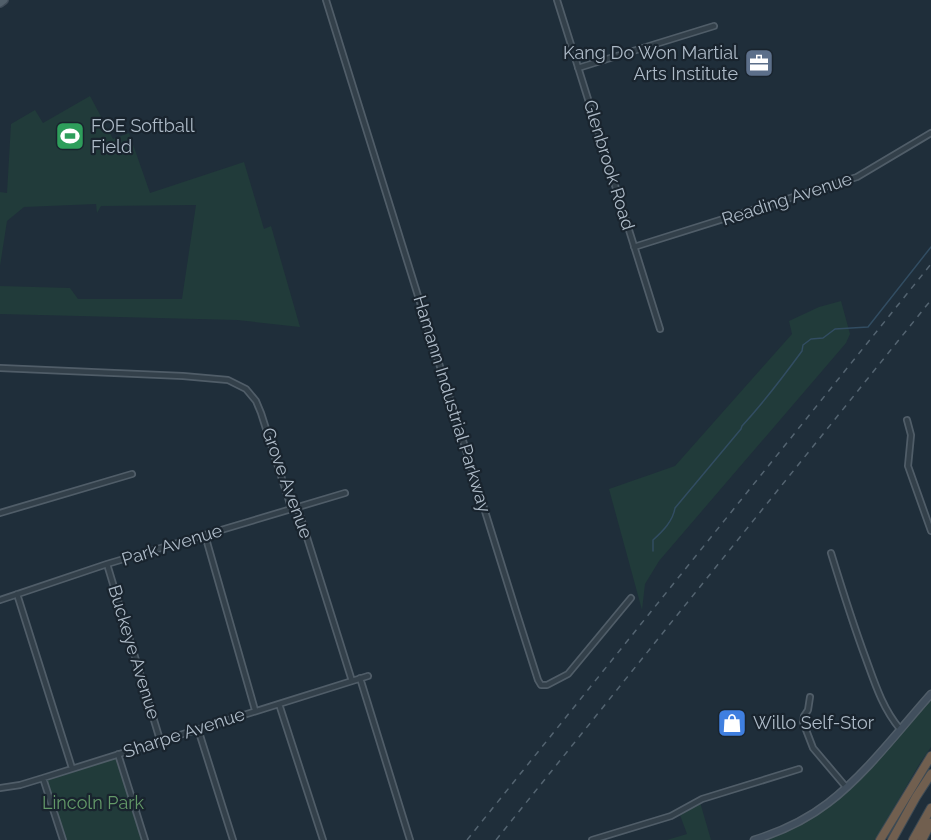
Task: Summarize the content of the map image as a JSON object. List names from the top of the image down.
{
  "streets": {
    "street": [
      "Glenbrook Road",
      "Reading Avenue",
      "Hamann Industrial Parkway",
      "Grove Avenue",
      "Park Avenue",
      "Buckeye Avenue",
      "Sharpe Avenue"
    ]
  },
  "crossings": [
    ["Glenbrook Road", "Reading Avenue"],
    ["Grove Avenue", "Park Avenue"],
    ["Grove Avenue", "Sharpe Avenue"],
    ["Park Avenue", "Buckeye Avenue"],
    ["Buckeye Avenue", "Sharpe Avenue"]
  ],
  "parks": ["Lincoln Park"],
  "places": {
    "office": ["Kang Do Won Martial Arts Institute"],
    "sports": ["FOE Softball Field"],
    "shop": ["Willo Self-Stor"]
  }
}
